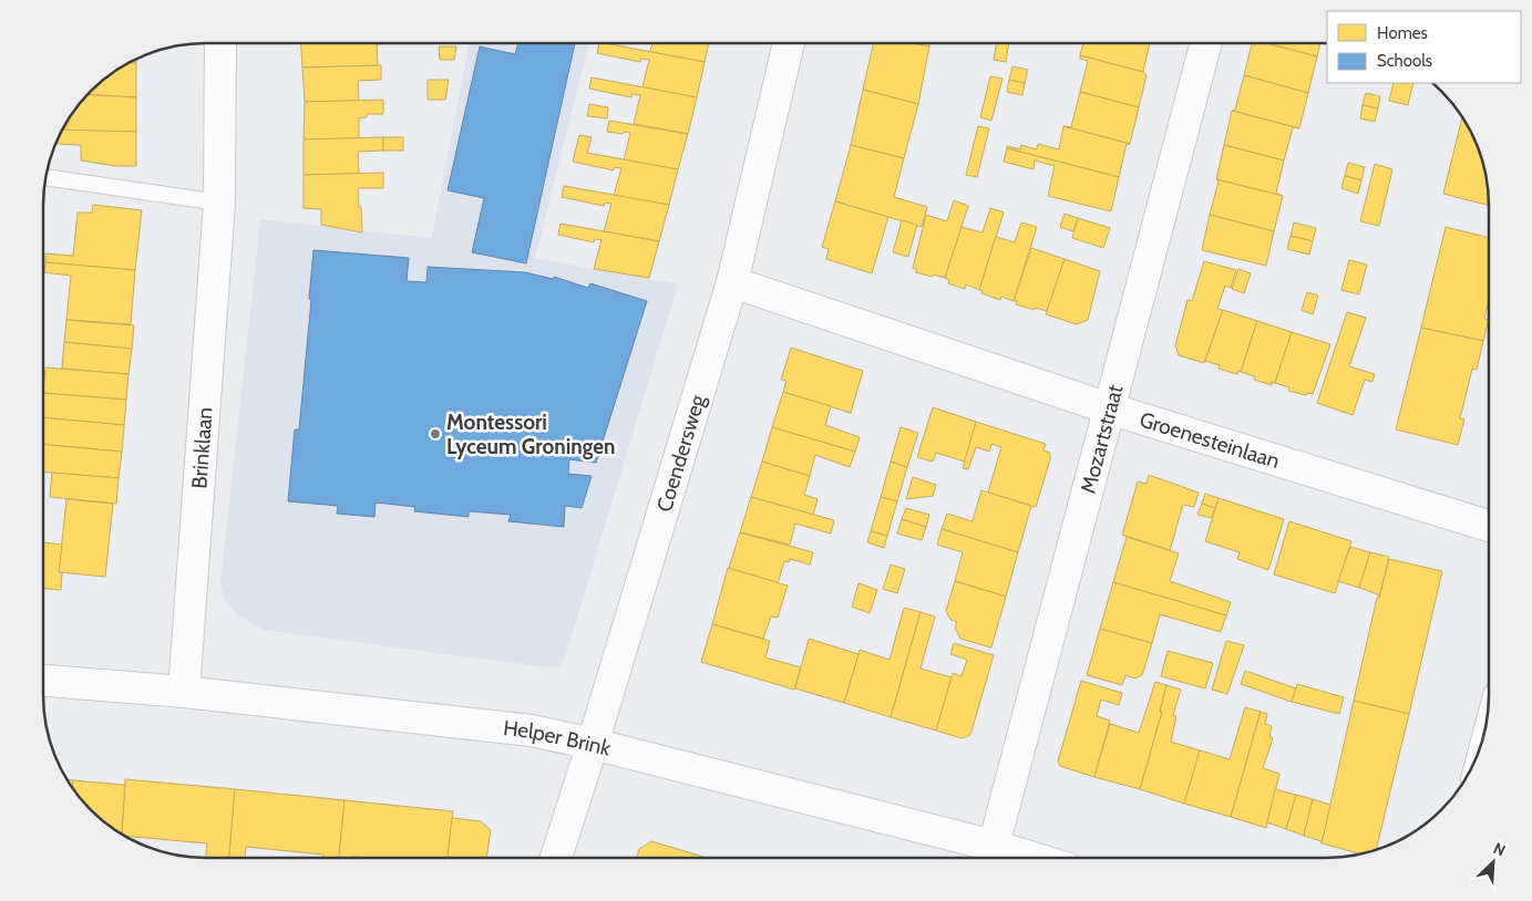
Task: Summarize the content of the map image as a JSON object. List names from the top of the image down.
{
  "streets": {
    "street": [
      "Mozartstraat",
      "Groenesteinlaan",
      "Brinklaan",
      "Coendersweg",
      "Helper Brink"
    ]
  },
  "crossings": [
    ["Mozartstraat", "Groenesteinlaan"],
    ["Mozartstraat", "Helper Brink"],
    ["Groenesteinlaan", "Coendersweg"],
    ["Brinklaan", "Helper Brink"],
    ["Coendersweg", "Helper Brink"]
  ],
  "places": ["Montessori Lyceum Groningen"],
  "legend": ["Homes", "Schools"],
  "north": "top right"
}
